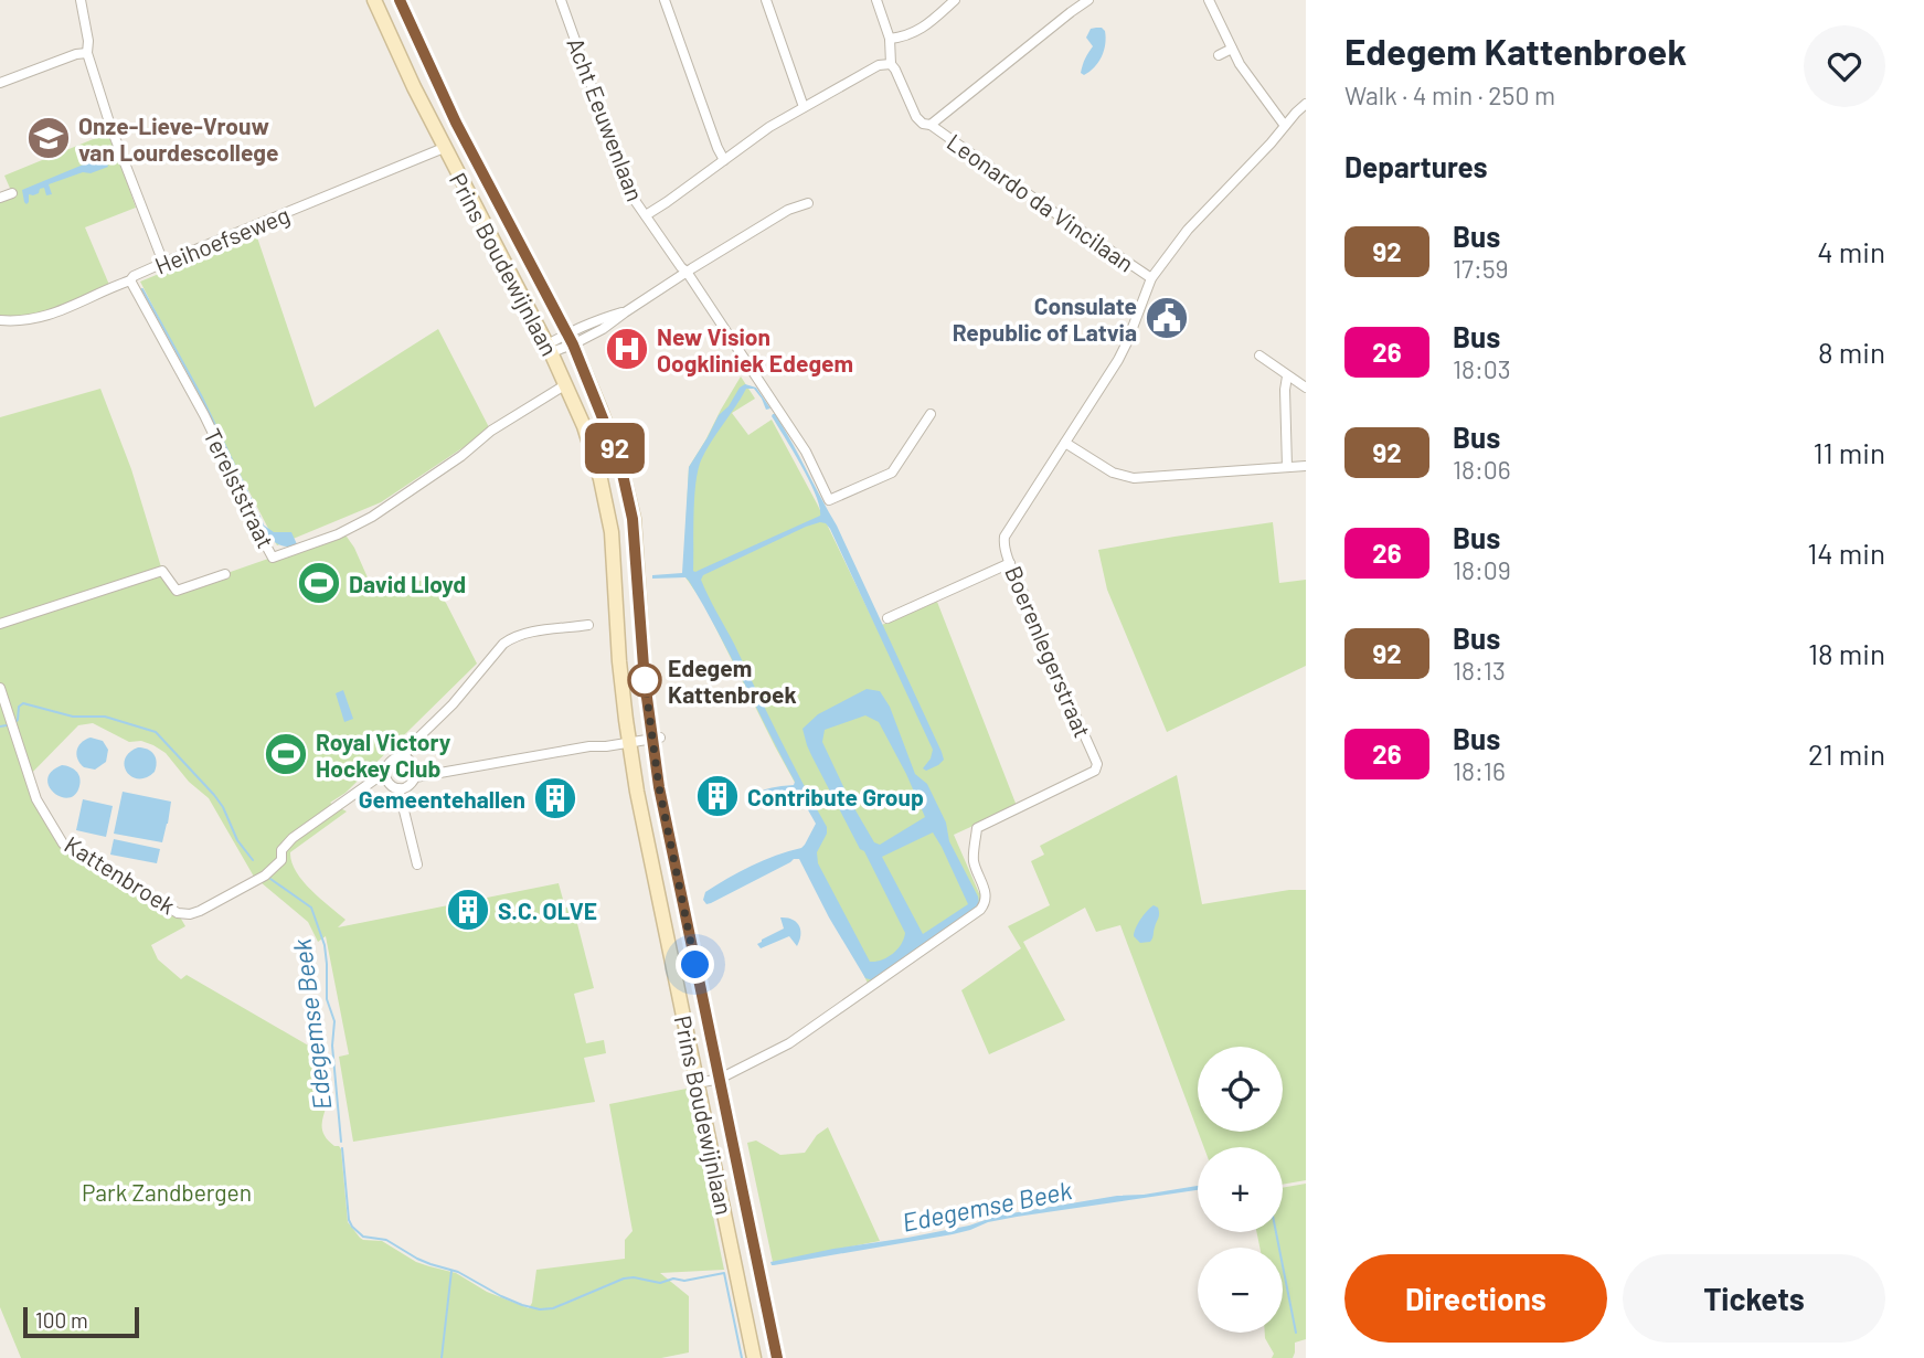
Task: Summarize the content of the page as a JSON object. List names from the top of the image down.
{
  "streets": {
    "main road": ["Prins Boudewijnlaan"],
    "street": [
      "Acht Eeuwenlaan",
      "Leonardo da Vincilaan",
      "Heihoefseweg",
      "Terelststraat",
      "Boerenlegerstraat",
      "Kattenbroek"
    ]
  },
  "crossings": [
    ["Leonardo da Vincilaan", "Boerenlegerstraat"],
    ["Heihoefseweg", "Prins Boudewijnlaan"],
    ["Heihoefseweg", "Terelststraat"],
    ["Prins Boudewijnlaan", "Terelststraat"],
    ["Prins Boudewijnlaan", "Boerenlegerstraat"]
  ],
  "water": ["Edegemse Beek"],
  "parks": ["Park Zandbergen"],
  "places": {
    "school or university": ["Onze-Lieve-Vrouw van Lourdescollege"],
    "public building": ["Consulate Republic of Latvia"],
    "hospital": ["New Vision Oogkliniek Edegem"],
    "sports": ["David Lloyd", "Royal Victory Hockey Club"],
    "other": ["Edegem Kattenbroek"],
    "building": ["Contribute Group", "Gemeentehallen", "S.C. OLVE"]
  },
  "lines": ["bus line 92"],
  "scale_bar": "100 m",
  "page": {
    "on_map": "92",
    "heading": [
      ["Edegem Kattenbroek", "Walk · 4 min · 250 m"],
      "Departures"
    ],
    "list": [
      {
        "mark": "92",
        "name": "Bus",
        "note": "17:59",
        "value": "4 min"
      },
      {
        "mark": "26",
        "name": "Bus",
        "note": "18:03",
        "value": "8 min"
      },
      {
        "mark": "92",
        "name": "Bus",
        "note": "18:06",
        "value": "11 min"
      },
      {
        "mark": "26",
        "name": "Bus",
        "note": "18:09",
        "value": "14 min"
      },
      {
        "mark": "92",
        "name": "Bus",
        "note": "18:13",
        "value": "18 min"
      },
      {
        "mark": "26",
        "name": "Bus",
        "note": "18:16",
        "value": "21 min"
      }
    ],
    "map_buttons": ["+", "−"],
    "buttons": ["Directions", "Tickets"],
    "scale": "100 m"
  }
}
